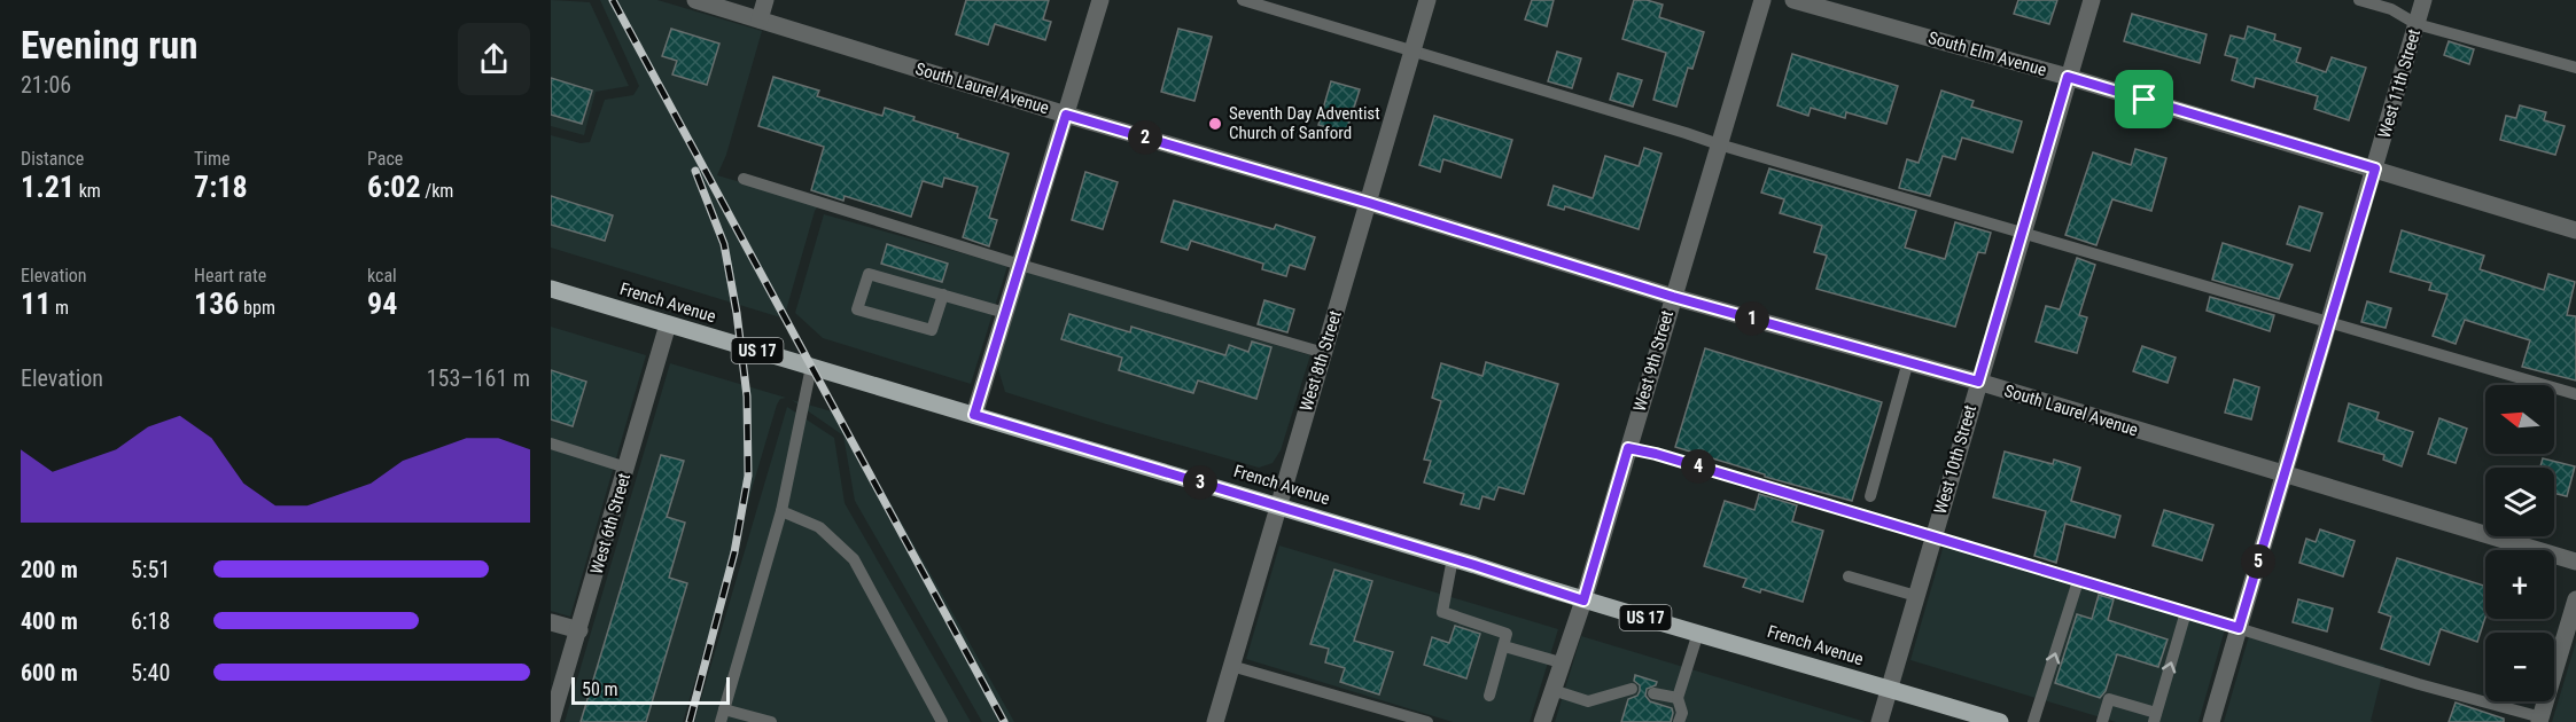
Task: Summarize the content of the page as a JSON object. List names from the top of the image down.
{
  "streets": {
    "main road": ["French Avenue", "US 17"],
    "street": [
      "South Elm Avenue",
      "West 11th Street",
      "South Laurel Avenue",
      "West 8th Street",
      "West 9th Street",
      "West 10th Street",
      "West 6th Street"
    ]
  },
  "crossings": [
    ["South Elm Avenue", "West 11th Street"],
    ["South Elm Avenue", "West 10th Street"],
    ["West 11th Street", "South Laurel Avenue"],
    ["South Laurel Avenue", "West 8th Street"],
    ["South Laurel Avenue", "West 9th Street"],
    ["South Laurel Avenue", "West 10th Street"],
    ["French Avenue", "West 8th Street"],
    ["French Avenue", "West 9th Street"],
    ["French Avenue", "West 10th Street"],
    ["French Avenue", "West 6th Street"]
  ],
  "places": ["Seventh Day Adventist Church of Sanford"],
  "scale_bar": "50 m",
  "north": "left",
  "page": {
    "heading": ["Evening run", "21:06"],
    "stats": [
      ["Distance", "1.21 km"],
      ["Time", "7:18"],
      ["Pace", "6:02 /km"],
      ["Elevation", "11 m"],
      ["Heart rate", "136 bpm"],
      ["kcal", "94"]
    ],
    "pins": [
      "2",
      "1",
      "4",
      "3",
      "5"
    ],
    "chart": ["Elevation", "153–161 m"],
    "map_buttons": ["+", "−"],
    "list": [
      {
        "name": "200 m",
        "note": "5:51"
      },
      {
        "name": "400 m",
        "note": "6:18"
      },
      {
        "name": "600 m",
        "note": "5:40"
      }
    ],
    "scale": "50 m"
  }
}
